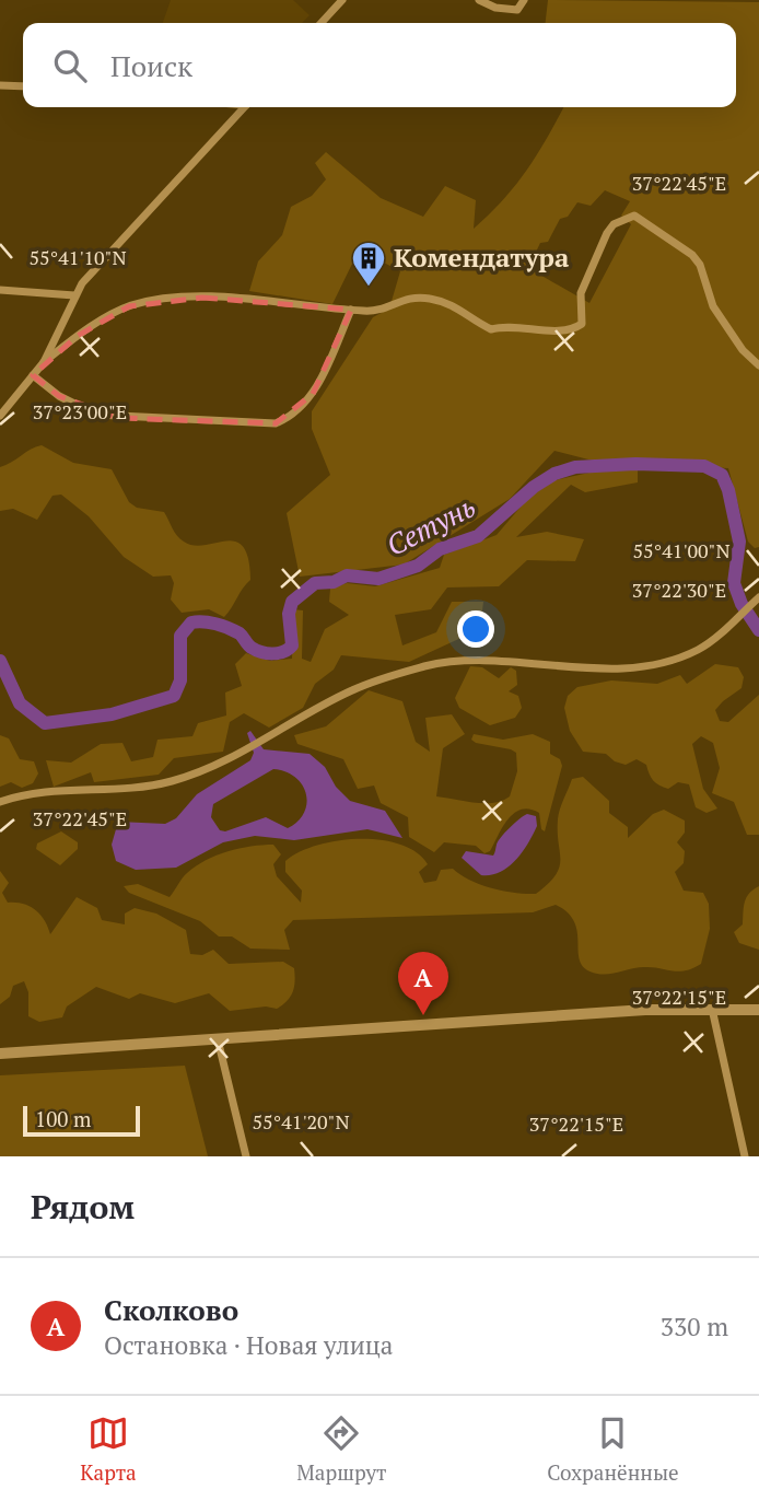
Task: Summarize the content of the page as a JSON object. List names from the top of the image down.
{
  "water": ["Сетунь"],
  "places": {
    "building": ["Комендатура"]
  },
  "scale_bar": "100 m",
  "page": {
    "search": "Поиск",
    "pins": "A",
    "scale": "100 m",
    "heading": "Рядом",
    "list": [
      {
        "mark": "A",
        "name": "Сколково",
        "note": "Остановка · Новая улица",
        "value": "330 m"
      }
    ],
    "nav": ["Карта", "Маршрут", "Сохранённые"]
  },
  "coordinates": [
    "37°22'45\"E",
    "55°41'10\"N",
    "37°23'00\"E",
    "55°41'00\"N",
    "37°22'30\"E",
    "37°22'15\"E",
    "55°41'20\"N"
  ]
}
